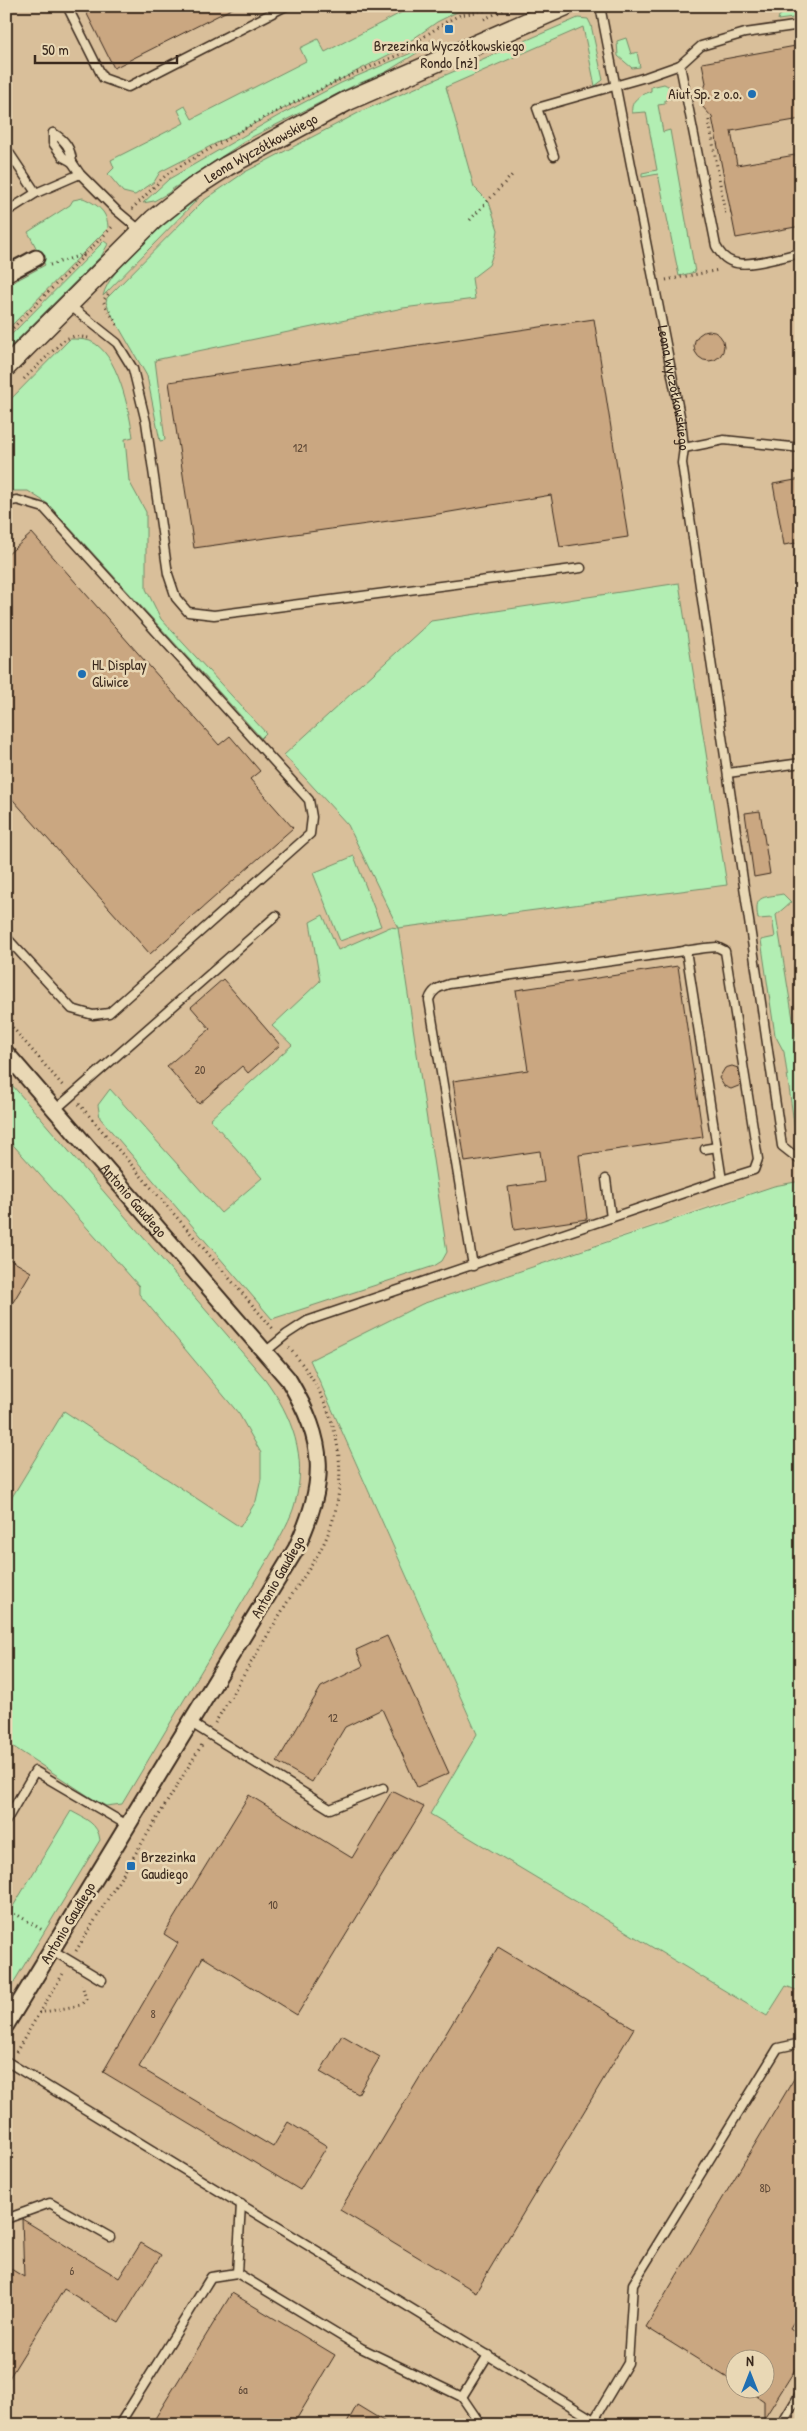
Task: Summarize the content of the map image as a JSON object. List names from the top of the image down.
{
  "streets": {
    "street": ["Leona Wyczółkowskiego", "Antonio Gaudiego"]
  },
  "places": {
    "transit": ["Brzezinka Wyczółkowskiego Rondo [nż]", "Brzezinka Gaudiego"],
    "other": ["Aiut Sp. z o.o.", "HL Display Gliwice"]
  },
  "house_numbers": [
    "121",
    "20",
    "12",
    "10",
    "8",
    "8D",
    "6",
    "6a"
  ],
  "scale_bar": "50 m",
  "north": "top"
}
